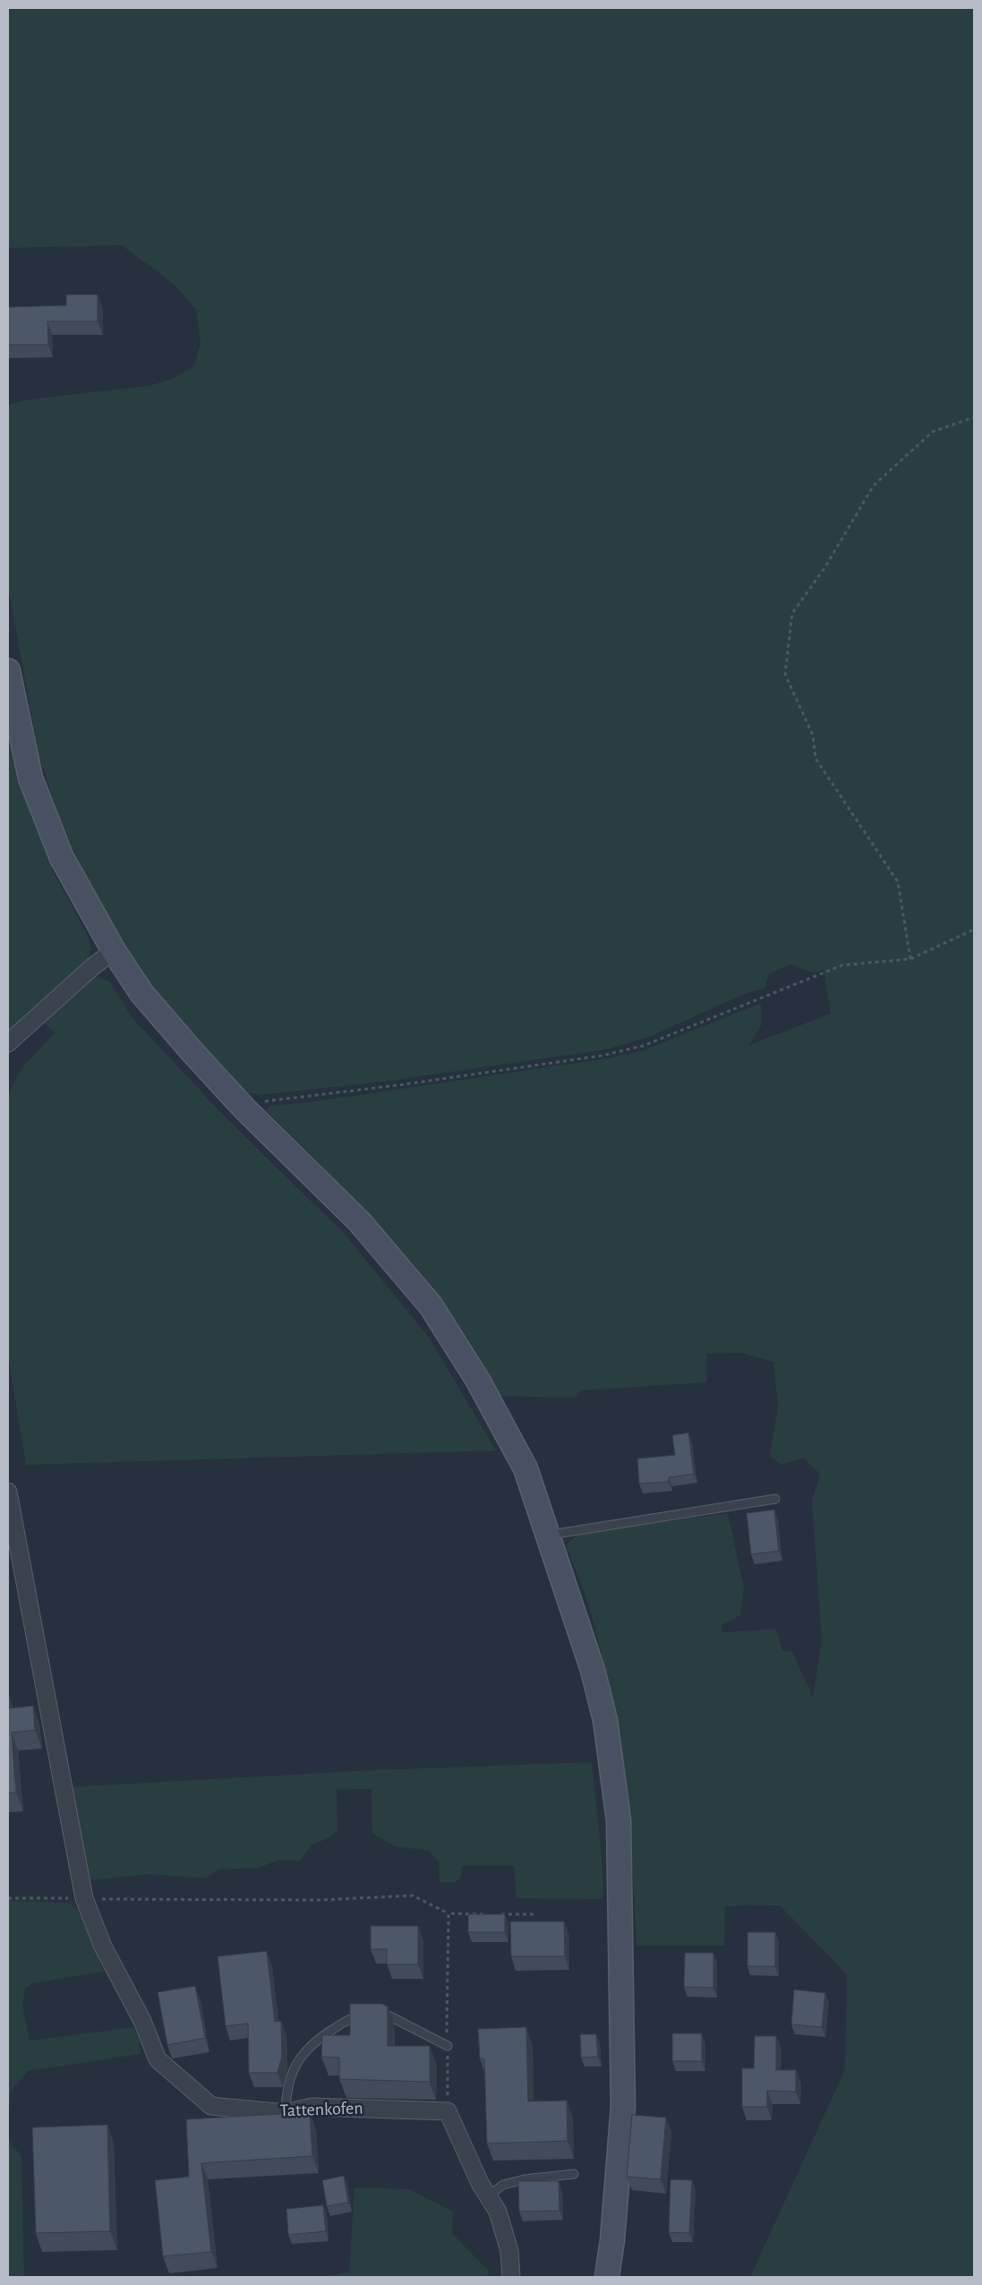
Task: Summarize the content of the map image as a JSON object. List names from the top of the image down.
{
  "streets": {
    "street": ["Tattenkofen"]
  }
}
